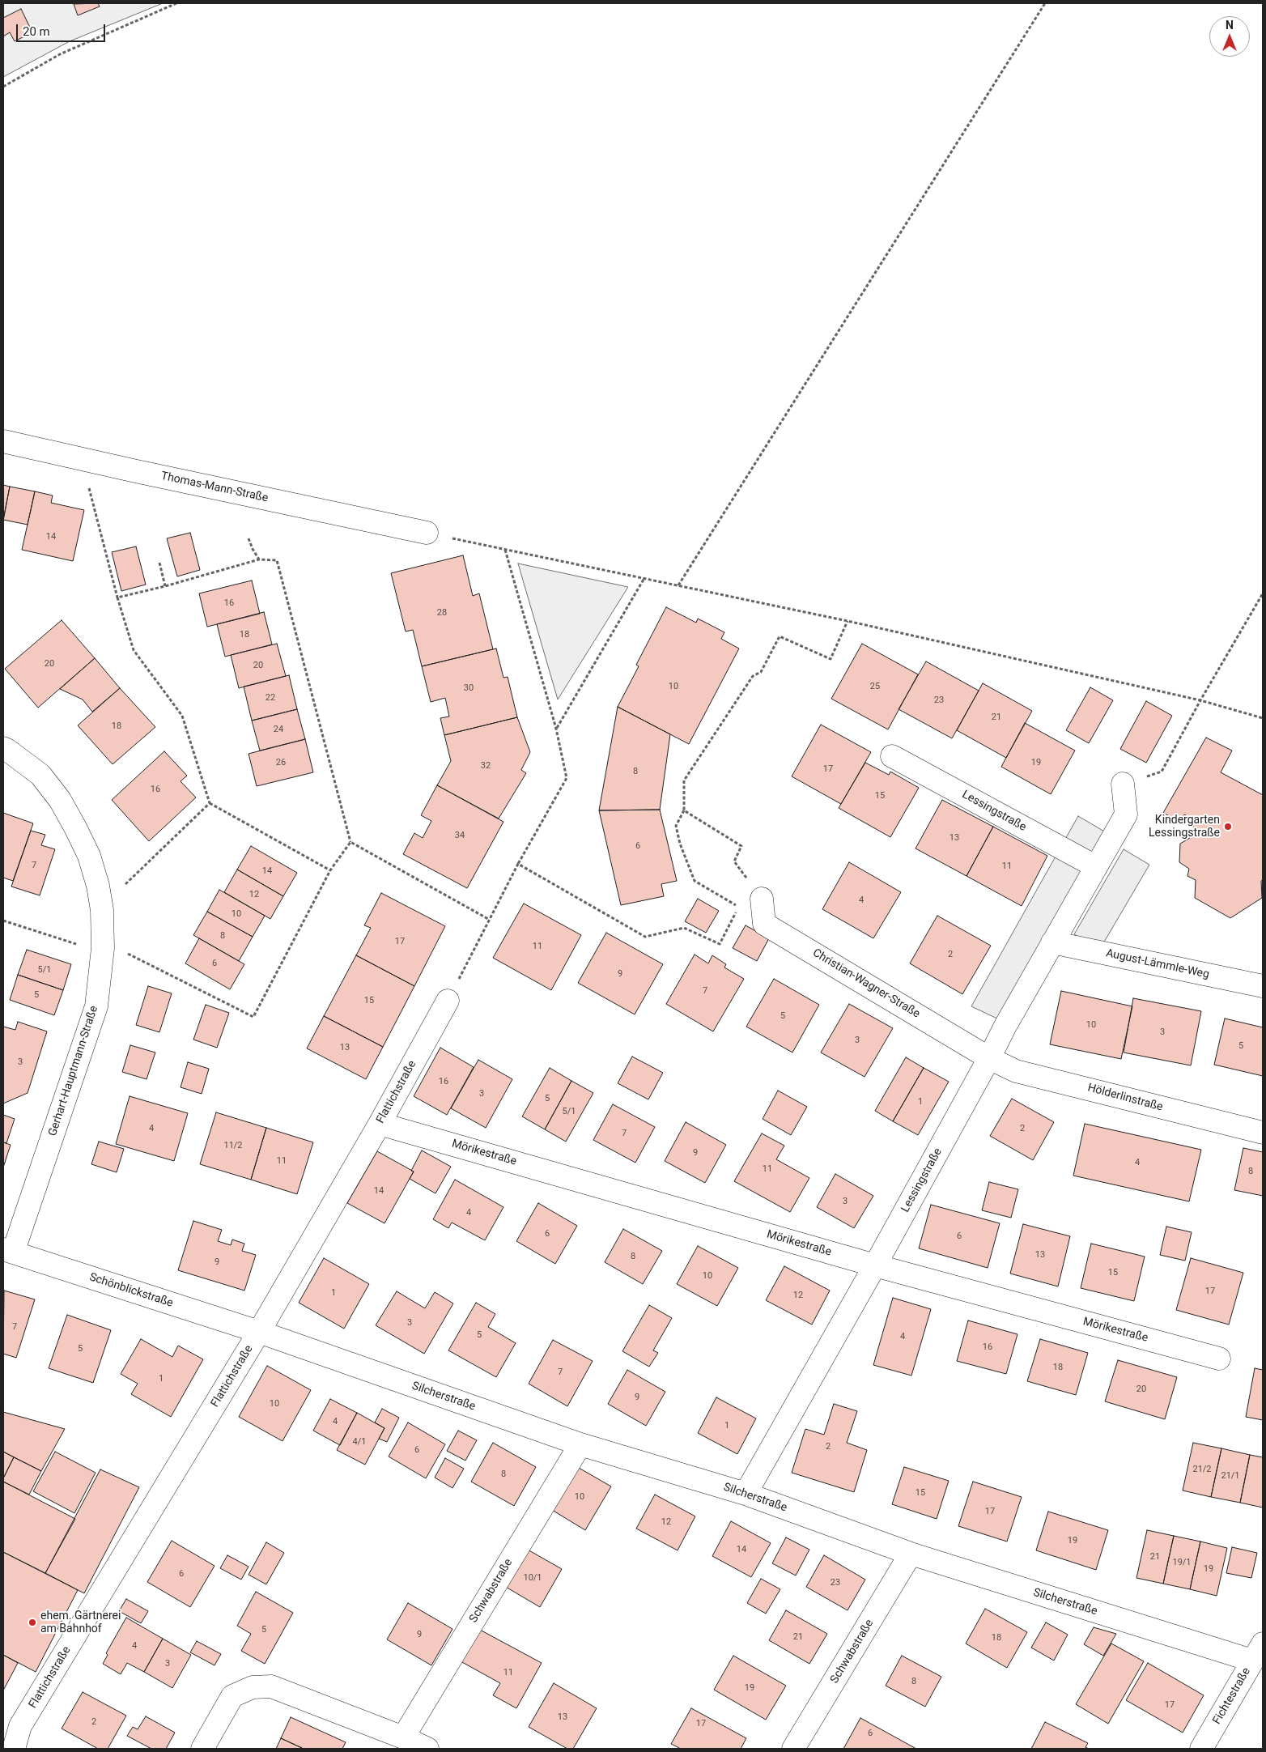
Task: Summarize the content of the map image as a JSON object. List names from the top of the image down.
{
  "streets": {
    "street": [
      "Thomas-Mann-Straße",
      "Lessingstraße",
      "August-Lämmle-Weg",
      "Christian-Wagner-Straße",
      "Gerhart-Hauptmann-Straße",
      "Flattichstraße",
      "Hölderlinstraße",
      "Mörikestraße",
      "Schönblickstraße",
      "Silcherstraße",
      "Schwabstraße",
      "Fichtestraße"
    ]
  },
  "crossings": [
    ["Lessingstraße", "August-Lämmle-Weg"],
    ["Lessingstraße", "Christian-Wagner-Straße"],
    ["Lessingstraße", "Hölderlinstraße"],
    ["Lessingstraße", "Mörikestraße"],
    ["Lessingstraße", "Silcherstraße"],
    ["Christian-Wagner-Straße", "Hölderlinstraße"],
    ["Gerhart-Hauptmann-Straße", "Schönblickstraße"],
    ["Flattichstraße", "Mörikestraße"],
    ["Flattichstraße", "Schönblickstraße"],
    ["Flattichstraße", "Silcherstraße"],
    ["Schönblickstraße", "Silcherstraße"],
    ["Silcherstraße", "Schwabstraße"],
    ["Silcherstraße", "Fichtestraße"]
  ],
  "places": ["Kindergarten Lessingstraße", "ehem. Gärtnerei am Bahnhof"],
  "house_numbers": [
    "14",
    "16",
    "28",
    "18",
    "20",
    "20",
    "10",
    "25",
    "30",
    "22",
    "23",
    "21",
    "18",
    "24",
    "26",
    "19",
    "32",
    "17",
    "8",
    "16",
    "15",
    "34",
    "13",
    "6",
    "7",
    "11",
    "14",
    "12",
    "4",
    "10",
    "8",
    "17",
    "11",
    "2",
    "6",
    "5/1",
    "9",
    "7",
    "5",
    "15",
    "5",
    "10",
    "3",
    "3",
    "5",
    "13",
    "3",
    "16",
    "3",
    "5",
    "1",
    "5/1",
    "4",
    "2",
    "7",
    "11/2",
    "9",
    "11",
    "4",
    "11",
    "8",
    "14",
    "3",
    "4",
    "6",
    "6",
    "13",
    "8",
    "9",
    "15",
    "10",
    "17",
    "1",
    "12",
    "3",
    "7",
    "5",
    "4",
    "16",
    "5",
    "18",
    "7",
    "1",
    "20",
    "9",
    "10",
    "4",
    "1",
    "4/1",
    "2",
    "6",
    "21/2",
    "8",
    "21/1",
    "15",
    "10",
    "17",
    "12",
    "19",
    "14",
    "21",
    "19/1",
    "19",
    "6",
    "10/1",
    "23",
    "5",
    "9",
    "21",
    "18",
    "4",
    "3",
    "11",
    "8",
    "19",
    "17",
    "13",
    "2",
    "17",
    "6"
  ],
  "scale_bar": "20 m",
  "north": "top"
}
